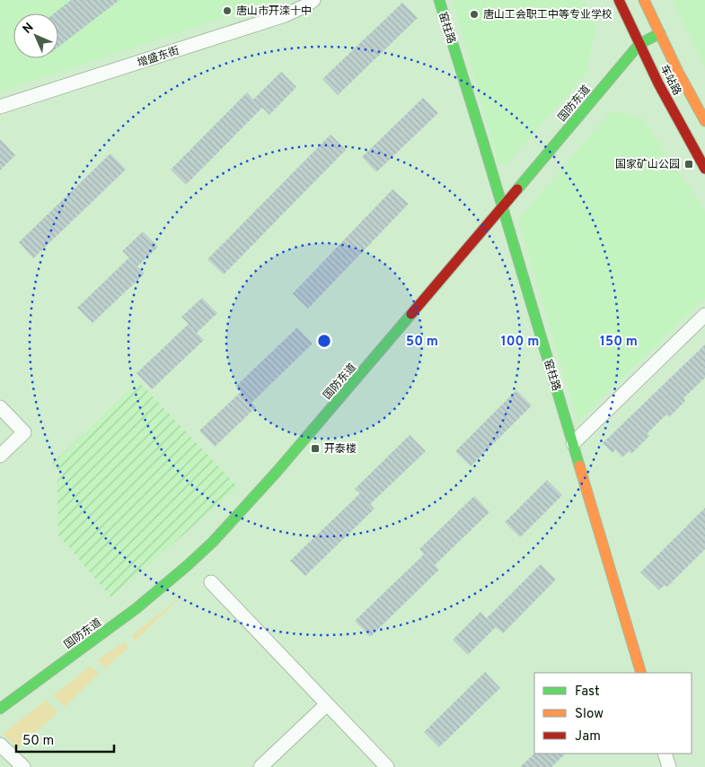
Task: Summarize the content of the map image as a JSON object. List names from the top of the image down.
{
  "streets": {
    "street": [
      "窑柱路",
      "增盛东街",
      "车站路",
      "国防东道"
    ]
  },
  "crossings": [
    ["窑柱路", "国防东道"],
    ["车站路", "国防东道"]
  ],
  "places": {
    "other": ["唐山市开滦十中", "唐山工会职工中等专业学校"],
    "transit": ["国家矿山公园", "开泰楼"]
  },
  "legend": ["Fast", "Slow", "Jam"],
  "scale_bar": "50 m",
  "north": "top left",
  "rings": ["50 m", "100 m", "150 m"]
}
